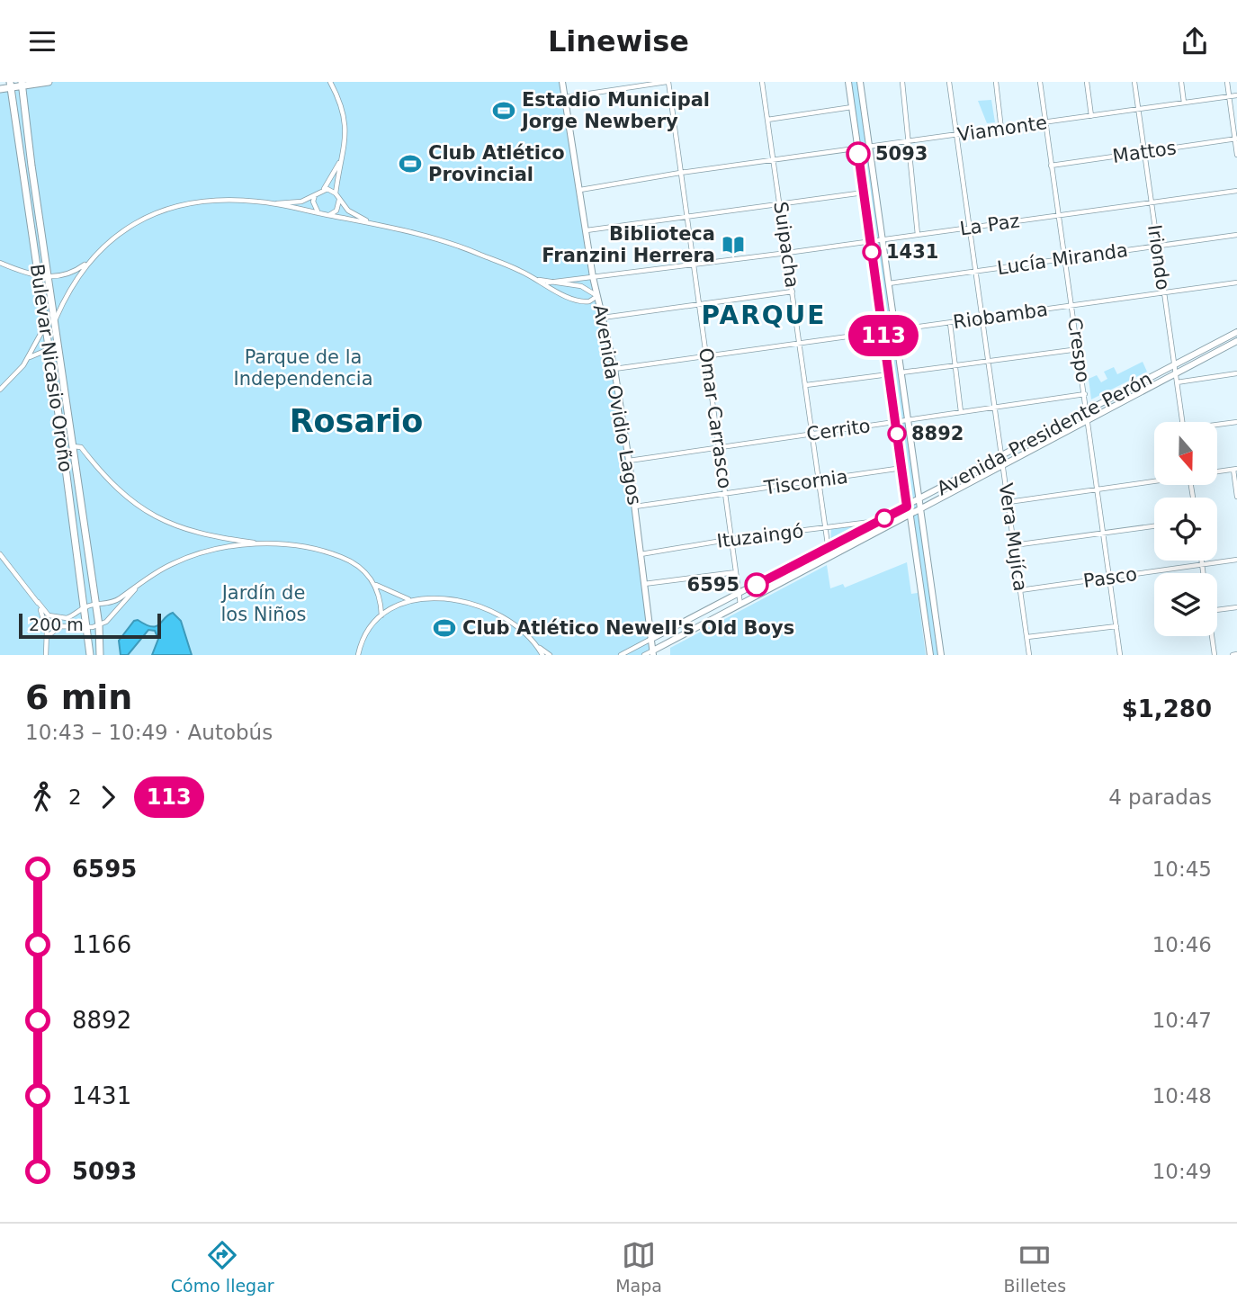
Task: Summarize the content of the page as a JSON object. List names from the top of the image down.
{
  "streets": {
    "main road": ["Bulevar Nicasio Oroño", "Avenida Ovidio Lagos", "Avenida Presidente Perón"],
    "street": [
      "Viamonte",
      "Mattos",
      "La Paz",
      "Suipacha",
      "Iriondo",
      "Lucía Miranda",
      "Riobamba",
      "Crespo",
      "Omar Carrasco",
      "Cerrito",
      "Tiscornia",
      "Ituzaingó",
      "Vera Mujíca",
      "Pasco"
    ]
  },
  "crossings": [
    ["Viamonte", "Suipacha"],
    ["Viamonte", "Iriondo"],
    ["Viamonte", "Crespo"],
    ["Viamonte", "Avenida Ovidio Lagos"],
    ["Viamonte", "Omar Carrasco"],
    ["Viamonte", "Vera Mujíca"],
    ["Mattos", "Iriondo"],
    ["Mattos", "Crespo"],
    ["La Paz", "Suipacha"],
    ["La Paz", "Iriondo"],
    ["La Paz", "Crespo"],
    ["La Paz", "Avenida Ovidio Lagos"],
    ["La Paz", "Omar Carrasco"],
    ["La Paz", "Vera Mujíca"],
    ["Suipacha", "Riobamba"],
    ["Suipacha", "Cerrito"],
    ["Suipacha", "Avenida Presidente Perón"],
    ["Suipacha", "Tiscornia"],
    ["Suipacha", "Ituzaingó"],
    ["Iriondo", "Lucía Miranda"],
    ["Iriondo", "Riobamba"],
    ["Iriondo", "Avenida Presidente Perón"],
    ["Lucía Miranda", "Crespo"],
    ["Lucía Miranda", "Vera Mujíca"],
    ["Riobamba", "Crespo"],
    ["Riobamba", "Avenida Ovidio Lagos"],
    ["Riobamba", "Omar Carrasco"],
    ["Riobamba", "Vera Mujíca"],
    ["Crespo", "Cerrito"],
    ["Crespo", "Avenida Presidente Perón"],
    ["Crespo", "Pasco"],
    ["Avenida Ovidio Lagos", "Cerrito"],
    ["Avenida Ovidio Lagos", "Avenida Presidente Perón"],
    ["Avenida Ovidio Lagos", "Tiscornia"],
    ["Avenida Ovidio Lagos", "Ituzaingó"],
    ["Omar Carrasco", "Cerrito"],
    ["Omar Carrasco", "Avenida Presidente Perón"],
    ["Omar Carrasco", "Tiscornia"],
    ["Omar Carrasco", "Ituzaingó"],
    ["Cerrito", "Vera Mujíca"],
    ["Avenida Presidente Perón", "Ituzaingó"],
    ["Avenida Presidente Perón", "Vera Mujíca"],
    ["Vera Mujíca", "Pasco"]
  ],
  "districts": ["PARQUE", "Rosario"],
  "parks": ["Parque de la Independencia", "Jardín de los Niños"],
  "places": {
    "sports": ["Estadio Municipal Jorge Newbery", "Club Atlético Provincial", "Club Atlético Newell's Old Boys"],
    "other": [
      "5093",
      "1431",
      "8892",
      "6595"
    ],
    "library": ["Biblioteca Franzini Herrera"]
  },
  "lines": ["bus line 113"],
  "scale_bar": "200 m",
  "north": "bottom",
  "page": {
    "header": "Linewise",
    "on_map": "113",
    "scale": "200 m",
    "heading": ["6 min", "10:43 – 10:49 · Autobús", "$1,280"],
    "legs": ["2", "113", "4 paradas"],
    "list": [
      {
        "name": "6595",
        "value": "10:45"
      },
      {
        "name": "1166",
        "value": "10:46"
      },
      {
        "name": "8892",
        "value": "10:47"
      },
      {
        "name": "1431",
        "value": "10:48"
      },
      {
        "name": "5093",
        "value": "10:49"
      }
    ],
    "tabs": ["Cómo llegar", "Mapa", "Billetes"]
  }
}
